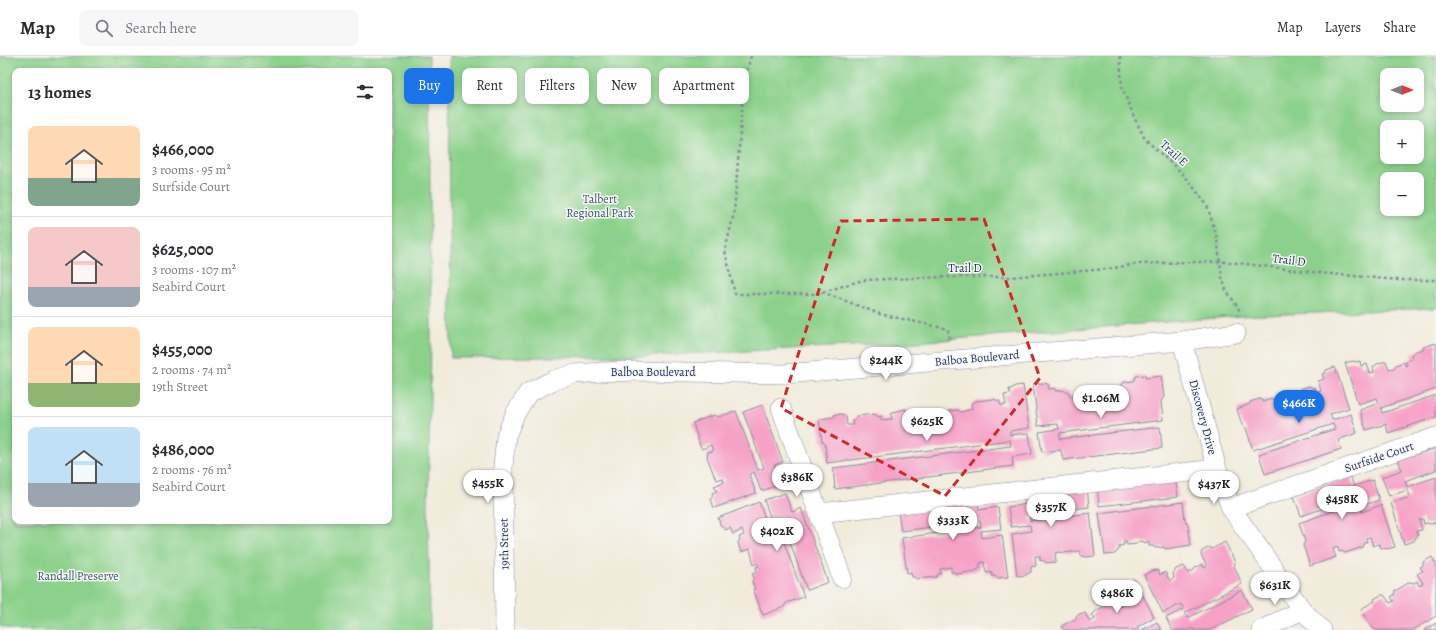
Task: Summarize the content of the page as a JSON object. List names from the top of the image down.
{
  "streets": {
    "street": [
      "Balboa Boulevard",
      "Discovery Drive",
      "Surfside Court",
      "19th Street"
    ],
    "path": ["Trail E", "Trail D"]
  },
  "crossings": [
    ["Trail E", "Trail D"],
    ["Balboa Boulevard", "Discovery Drive"],
    ["Balboa Boulevard", "19th Street"],
    ["Discovery Drive", "Surfside Court"]
  ],
  "parks": ["Talbert Regional Park", "Randall Preserve"],
  "north": "right",
  "page": {
    "header": "Map",
    "search": "Search here",
    "nav": ["Map", "Layers", "Share"],
    "map_buttons": ["+", "−"],
    "chip": [
      "Buy",
      "Rent",
      "Filters",
      "New",
      "Apartment"
    ],
    "heading": "13 homes",
    "list": [
      {
        "name": "$466,000",
        "note": "3 rooms · 95 m² · Surfside Court"
      },
      {
        "name": "$625,000",
        "note": "3 rooms · 107 m² · Seabird Court"
      },
      {
        "name": "$455,000",
        "note": "2 rooms · 74 m² · 19th Street"
      },
      {
        "name": "$486,000",
        "note": "2 rooms · 76 m² · Seabird Court"
      }
    ],
    "price": [
      "$244K",
      "$1.06M",
      "$466K",
      "$625K",
      "$386K",
      "$455K",
      "$437K",
      "$458K",
      "$357K",
      "$333K",
      "$402K",
      "$631K",
      "$486K"
    ]
  }
}
